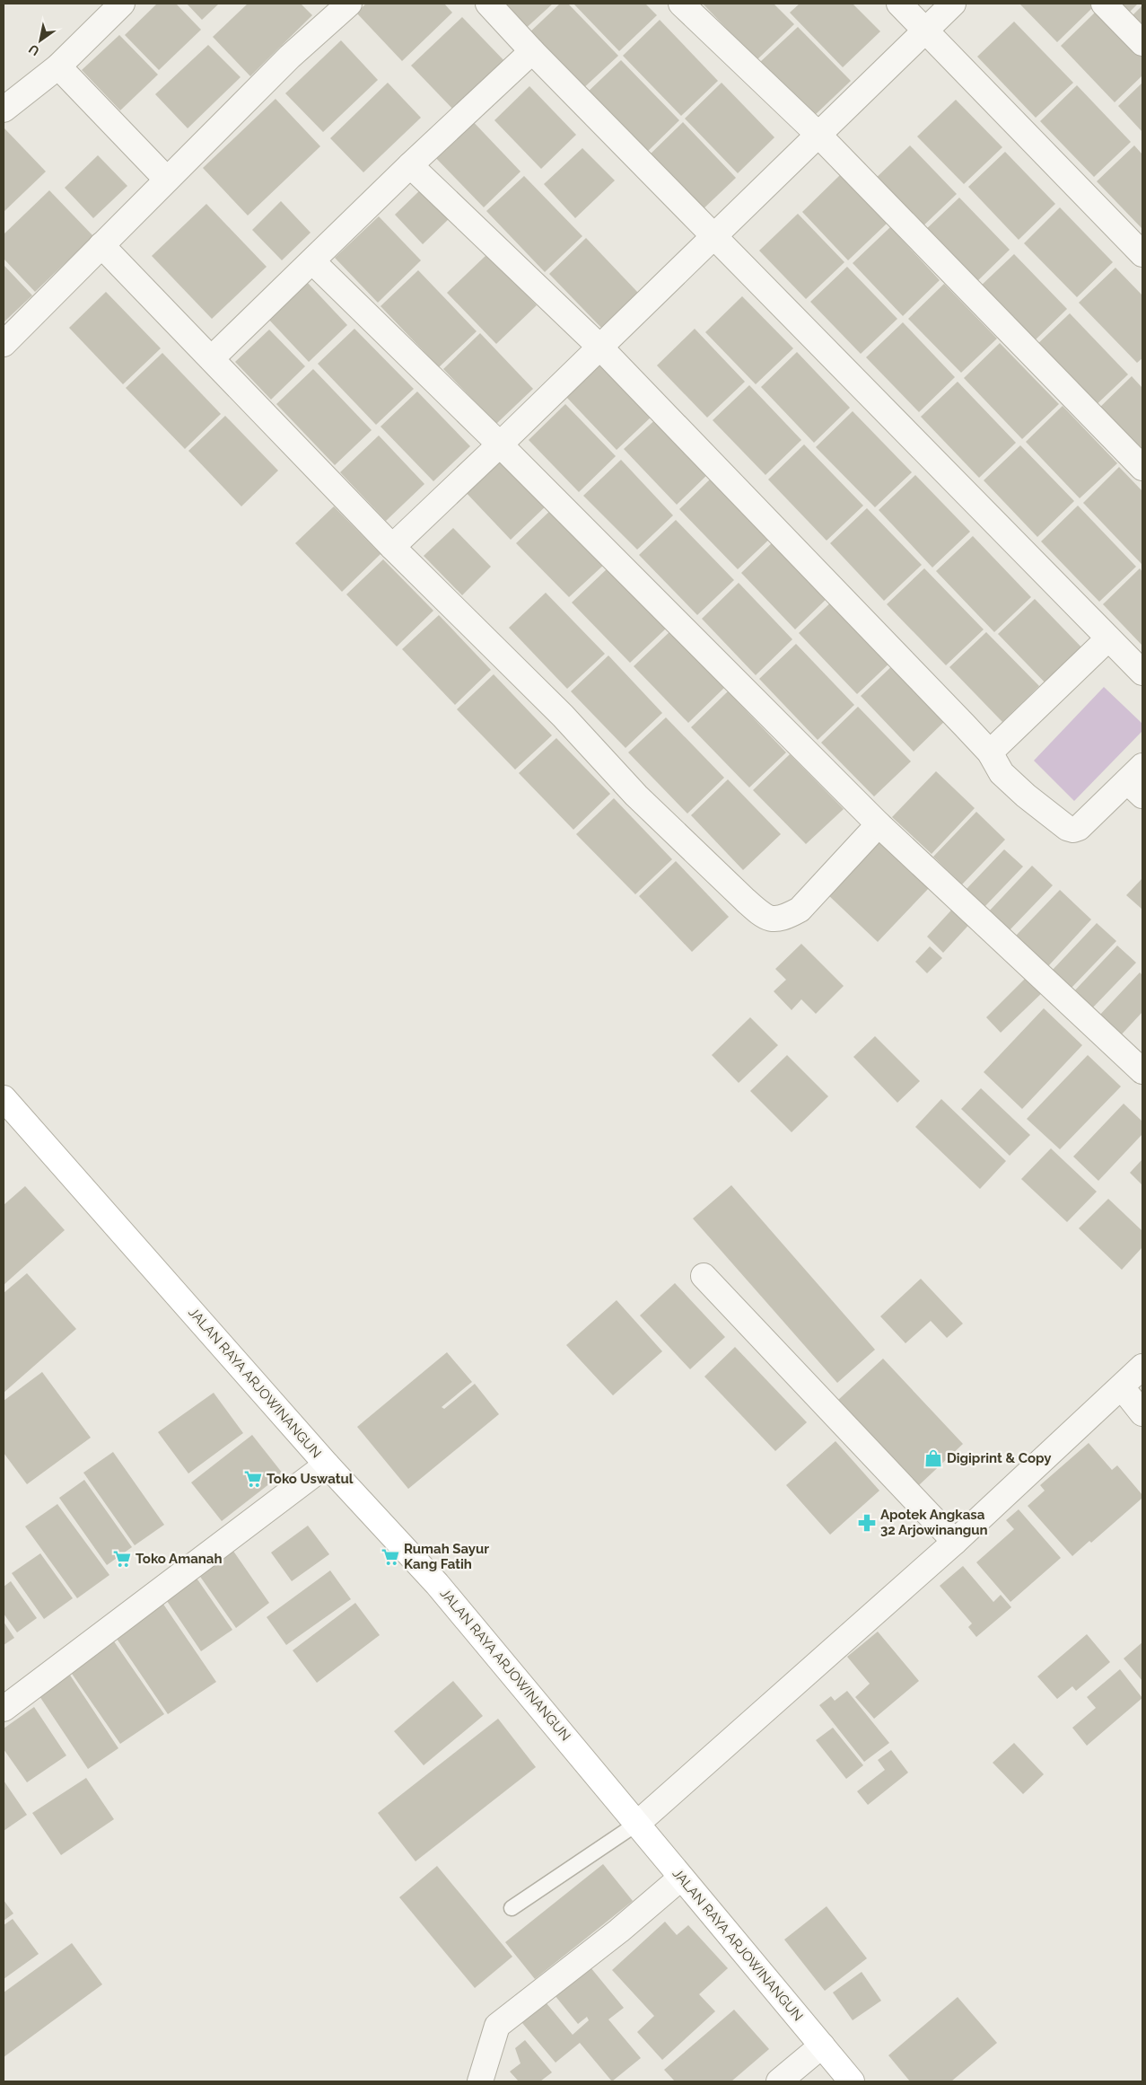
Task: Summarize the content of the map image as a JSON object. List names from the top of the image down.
{
  "streets": {
    "main road": ["JALAN RAYA ARJOWINANGUN"]
  },
  "places": {
    "shop": ["Digiprint & Copy"],
    "supermarket": ["Toko Uswatul", "Rumah Sayur Kang Fatih", "Toko Amanah"],
    "pharmacy": ["Apotek Angkasa 32 Arjowinangun"]
  },
  "north": "bottom left"
}
